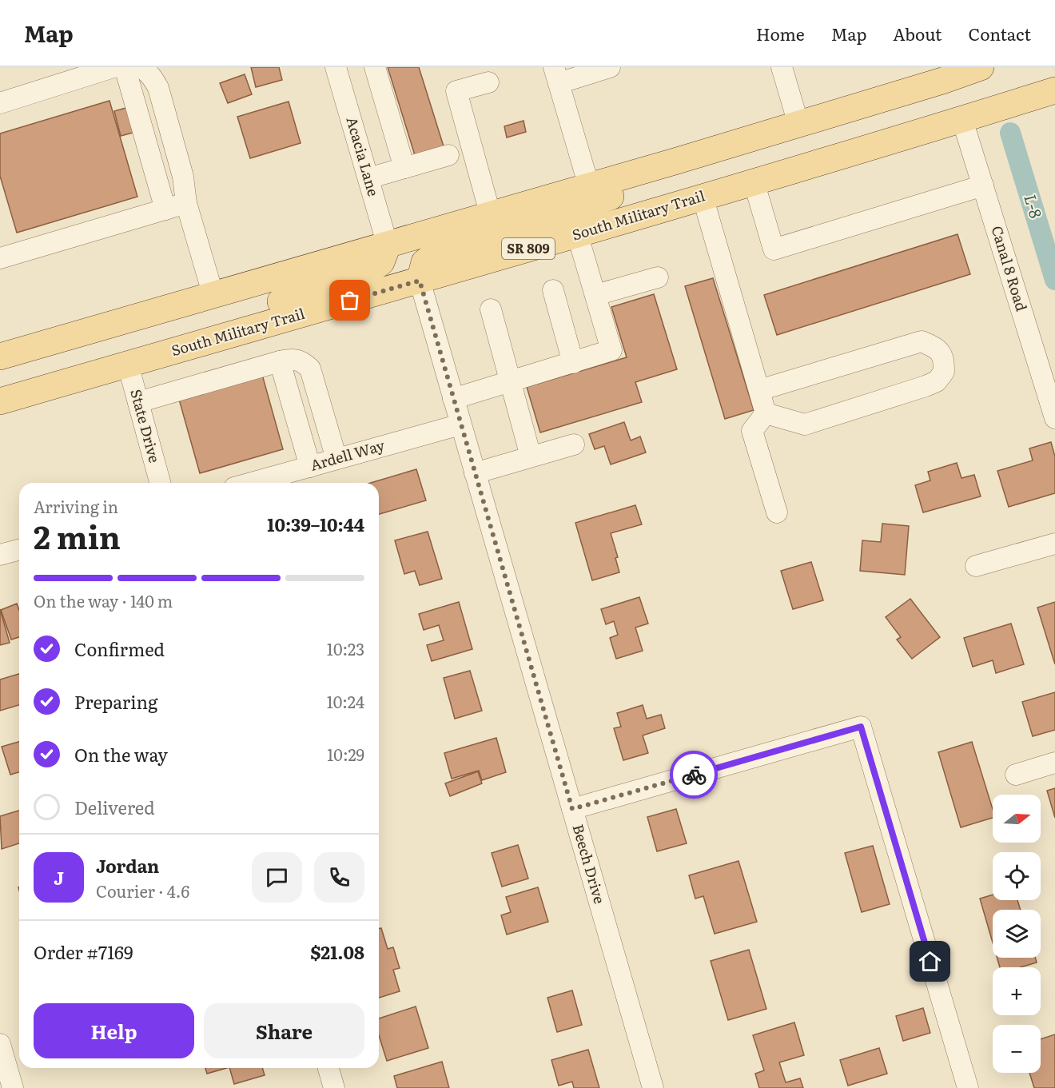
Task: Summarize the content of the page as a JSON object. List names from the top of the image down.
{
  "streets": {
    "main road": ["South Military Trail", "SR 809"],
    "street": [
      "Acacia Lane",
      "Canal 8 Road",
      "State Drive",
      "Ardell Way",
      "Beech Drive"
    ]
  },
  "crossings": [
    ["South Military Trail", "Canal 8 Road"],
    ["South Military Trail", "State Drive"],
    ["South Military Trail", "Beech Drive"],
    ["Ardell Way", "Beech Drive"]
  ],
  "water": ["L-8"],
  "north": "right",
  "page": {
    "header": "Map",
    "nav": [
      "Home",
      "Map",
      "About",
      "Contact"
    ],
    "heading": ["2 min", "Arriving in", "10:39–10:44"],
    "panel": [
      "Jordan",
      "Courier · 4.6",
      "Order #7169",
      "$21.08"
    ],
    "bar": "On the way · 140 m",
    "list": [
      ["Confirmed", "10:23"],
      ["Preparing", "10:24"],
      ["On the way", "10:29"],
      "Delivered"
    ],
    "map_buttons": ["+", "−"],
    "round": "J",
    "buttons": ["Help", "Share"]
  }
}
